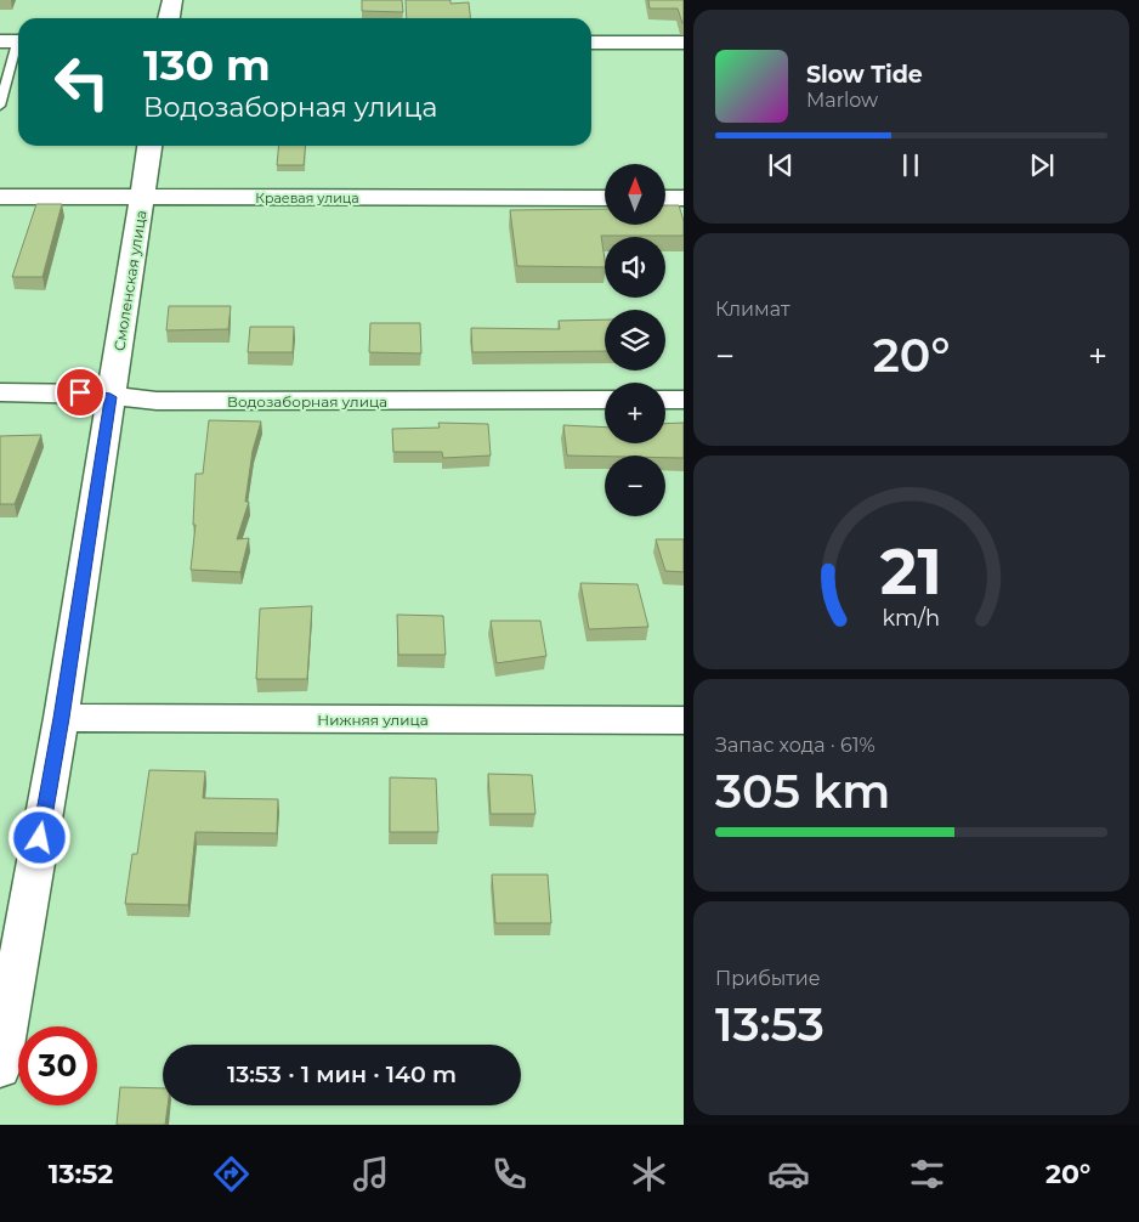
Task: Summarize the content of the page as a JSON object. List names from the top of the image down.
{
  "streets": {
    "street": [
      "Краевая улица",
      "Смоленская улица",
      "Водозаборная улица",
      "Нижняя улица"
    ]
  },
  "crossings": [
    ["Краевая улица", "Смоленская улица"],
    ["Смоленская улица", "Водозаборная улица"],
    ["Смоленская улица", "Нижняя улица"]
  ],
  "north": "top",
  "page": {
    "turn": ["130 m", "Водозаборная улица"],
    "song": ["Slow Tide", "Marlow"],
    "map_buttons": ["+", "−"],
    "tile": [
      "Климат",
      ["Запас хода · 61%", "305 km"],
      ["Прибытие", "13:53"]
    ],
    "heat": ["−", "20°", "+"],
    "limit": "30",
    "trip": "13:53 · 1 мин · 140 m",
    "tabs": ["13:52", "20°"],
    "gauge": ["21", "km/h"]
  }
}
